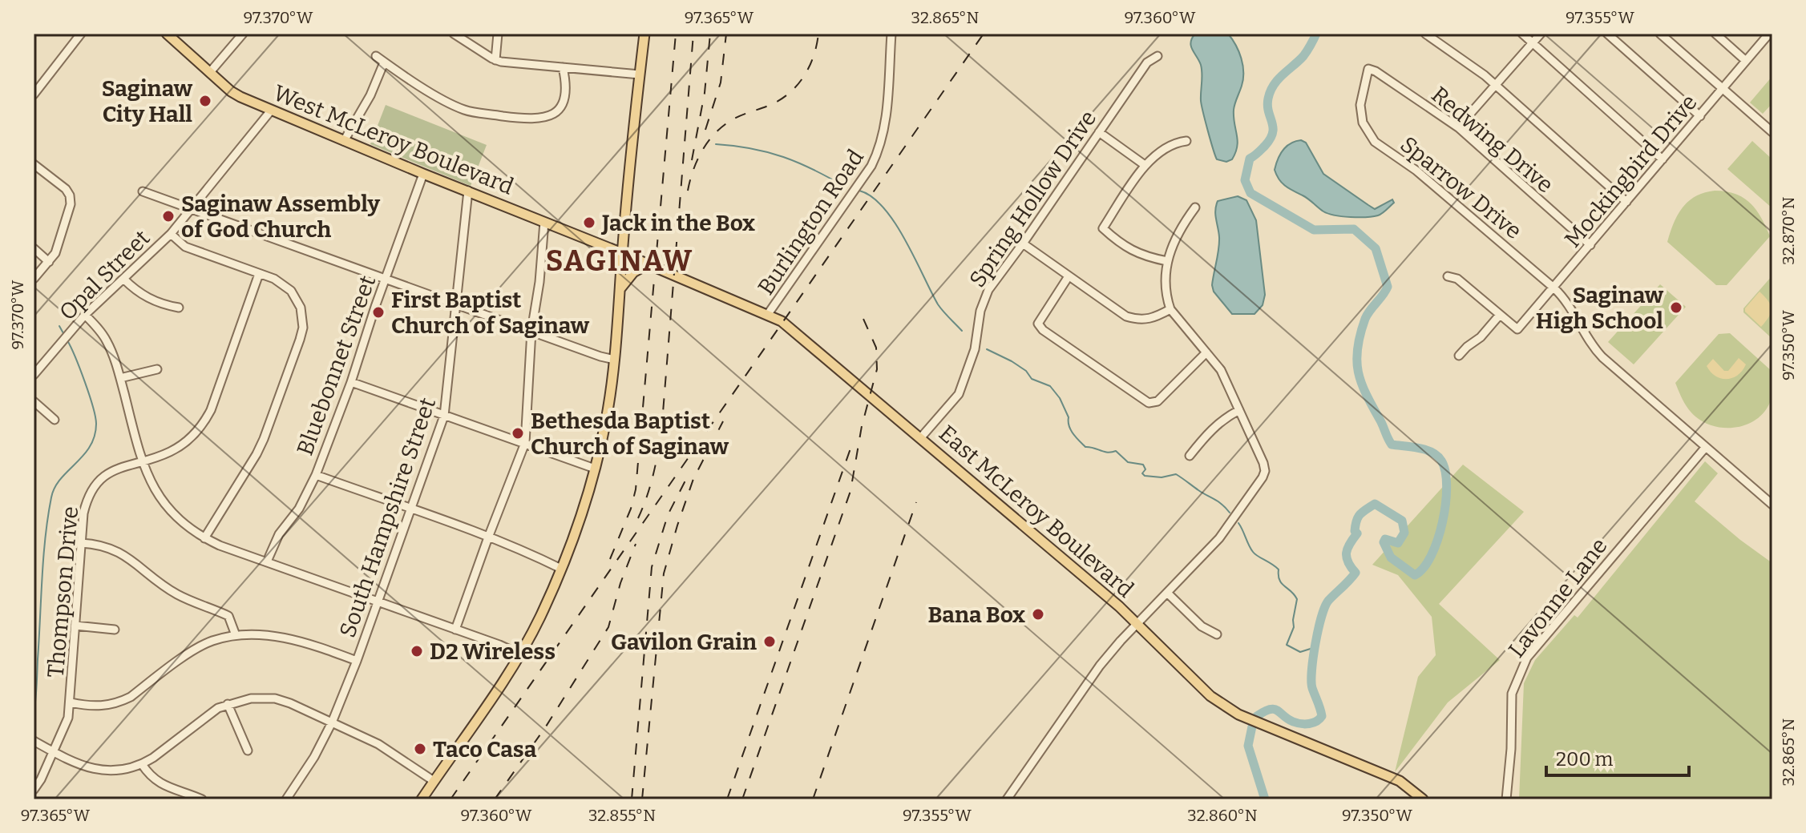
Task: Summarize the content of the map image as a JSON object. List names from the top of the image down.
{
  "streets": {
    "main road": ["West McLeroy Boulevard", "East McLeroy Boulevard"],
    "street": [
      "Redwing Drive",
      "Mockingbird Drive",
      "Sparrow Drive",
      "Spring Hollow Drive",
      "Burlington Road",
      "Opal Street",
      "Bluebonnet Street",
      "South Hampshire Street",
      "Thompson Drive",
      "Lavonne Lane"
    ]
  },
  "crossings": [
    ["West McLeroy Boulevard", "Opal Street"],
    ["West McLeroy Boulevard", "Bluebonnet Street"],
    ["West McLeroy Boulevard", "East McLeroy Boulevard"],
    ["West McLeroy Boulevard", "South Hampshire Street"],
    ["Redwing Drive", "Mockingbird Drive"],
    ["Redwing Drive", "Sparrow Drive"],
    ["Mockingbird Drive", "Sparrow Drive"],
    ["Sparrow Drive", "Lavonne Lane"],
    ["Spring Hollow Drive", "East McLeroy Boulevard"],
    ["Burlington Road", "East McLeroy Boulevard"]
  ],
  "districts": ["SAGINAW"],
  "places": [
    "Saginaw City Hall",
    "Saginaw Assembly of God Church",
    "Jack in the Box",
    "Saginaw High School",
    "First Baptist Church of Saginaw",
    "Bethesda Baptist Church of Saginaw",
    "Bana Box",
    "Gavilon Grain",
    "D2 Wireless",
    "Taco Casa"
  ],
  "scale_bar": "200 m",
  "coordinates": [
    "97.370°W",
    "97.365°W",
    "32.865°N",
    "97.360°W",
    "97.355°W",
    "32.870°N",
    "97.350°W",
    "32.855°N",
    "32.860°N"
  ]
}
